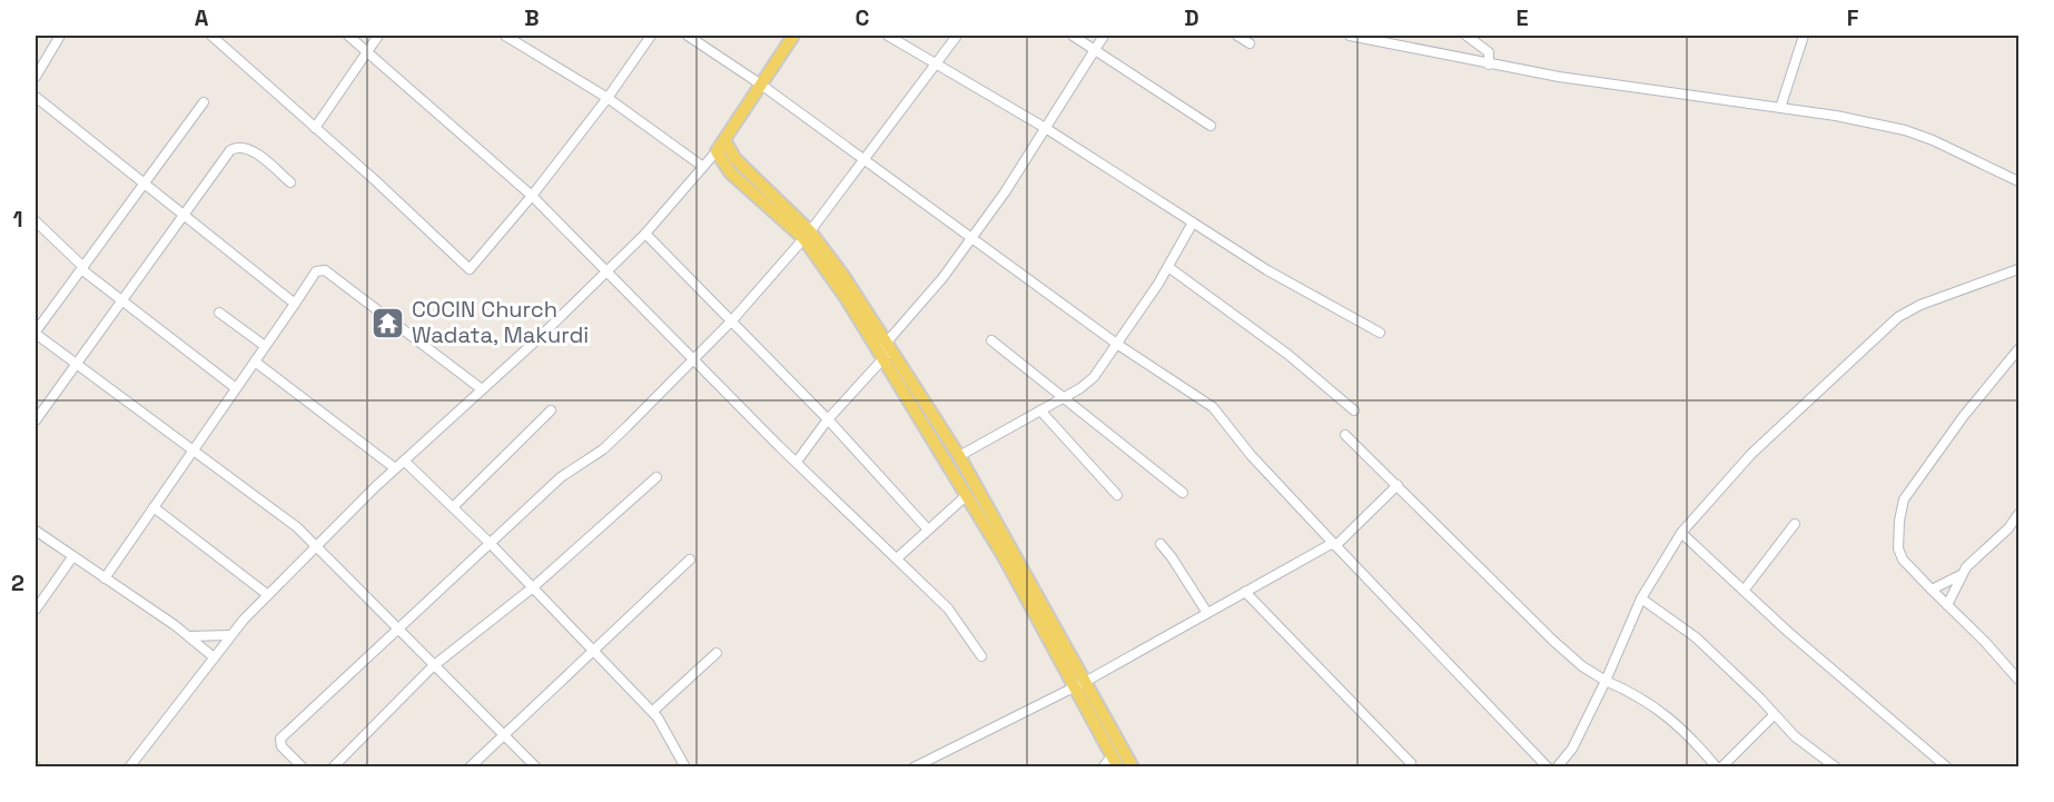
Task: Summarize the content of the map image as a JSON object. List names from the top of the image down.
{
  "places": {
    "temple": ["COCIN Church Wadata, Makurdi"]
  },
  "grid": {
    "columns": [
      "A",
      "B",
      "C",
      "D",
      "E",
      "F"
    ],
    "rows": ["1", "2"]
  }
}
